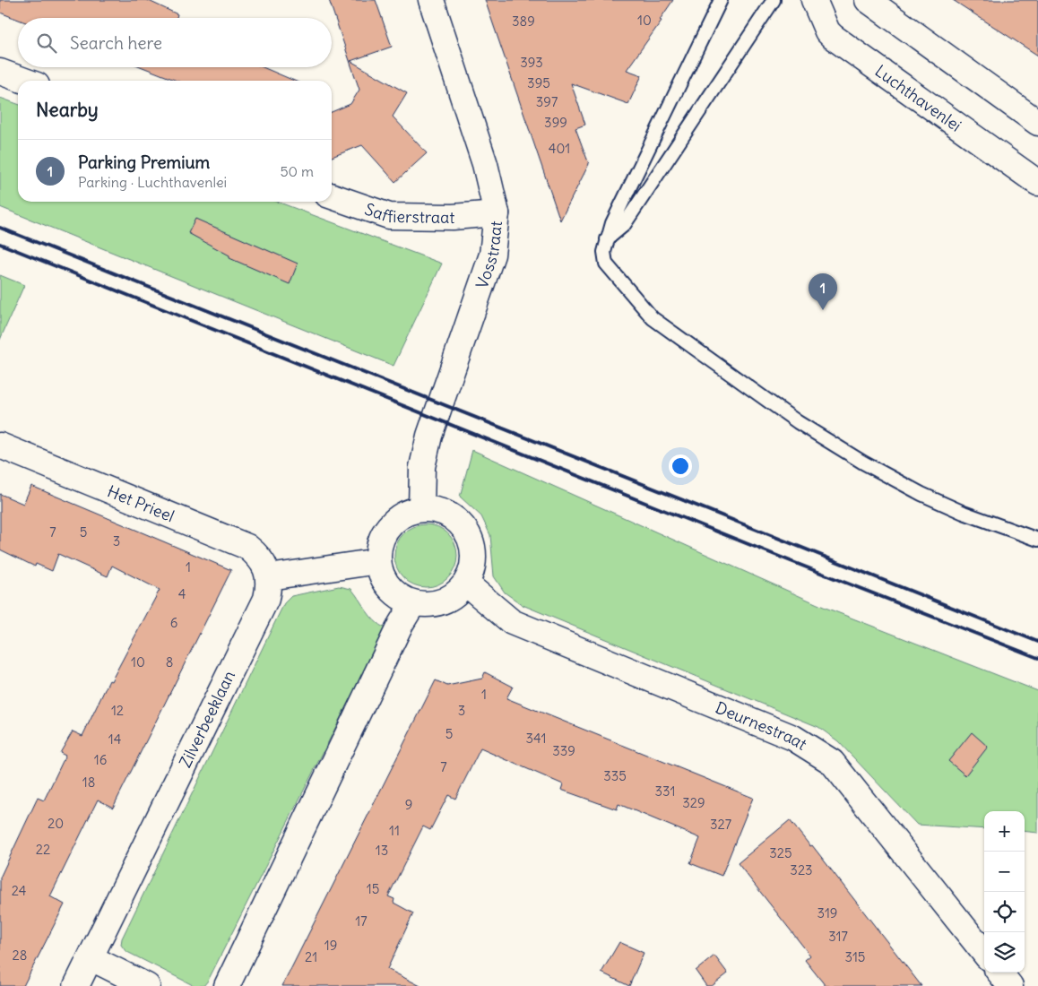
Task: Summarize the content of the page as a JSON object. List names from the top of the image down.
{
  "streets": {
    "street": [
      "Luchthavenlei",
      "Saffierstraat",
      "Vosstraat",
      "Het Prieel",
      "Zilverbeeklaan",
      "Deurnestraat"
    ]
  },
  "crossings": [
    ["Saffierstraat", "Vosstraat"],
    ["Vosstraat", "Deurnestraat"],
    ["Het Prieel", "Zilverbeeklaan"]
  ],
  "house_numbers": [
    "10",
    "389",
    "393",
    "395",
    "397",
    "399",
    "401",
    "7",
    "5",
    "3",
    "1",
    "4",
    "6",
    "10",
    "8",
    "1",
    "12",
    "3",
    "5",
    "341",
    "14",
    "339",
    "16",
    "7",
    "335",
    "18",
    "331",
    "329",
    "9",
    "20",
    "327",
    "11",
    "22",
    "13",
    "325",
    "323",
    "15",
    "24",
    "319",
    "17",
    "317",
    "19",
    "28",
    "21",
    "315"
  ],
  "page": {
    "search": "Search here",
    "heading": "Nearby",
    "list": [
      {
        "mark": "1",
        "name": "Parking Premium",
        "note": "Parking · Luchthavenlei",
        "value": "50 m"
      }
    ],
    "pins": "1",
    "map_buttons": ["+", "−"]
  }
}
